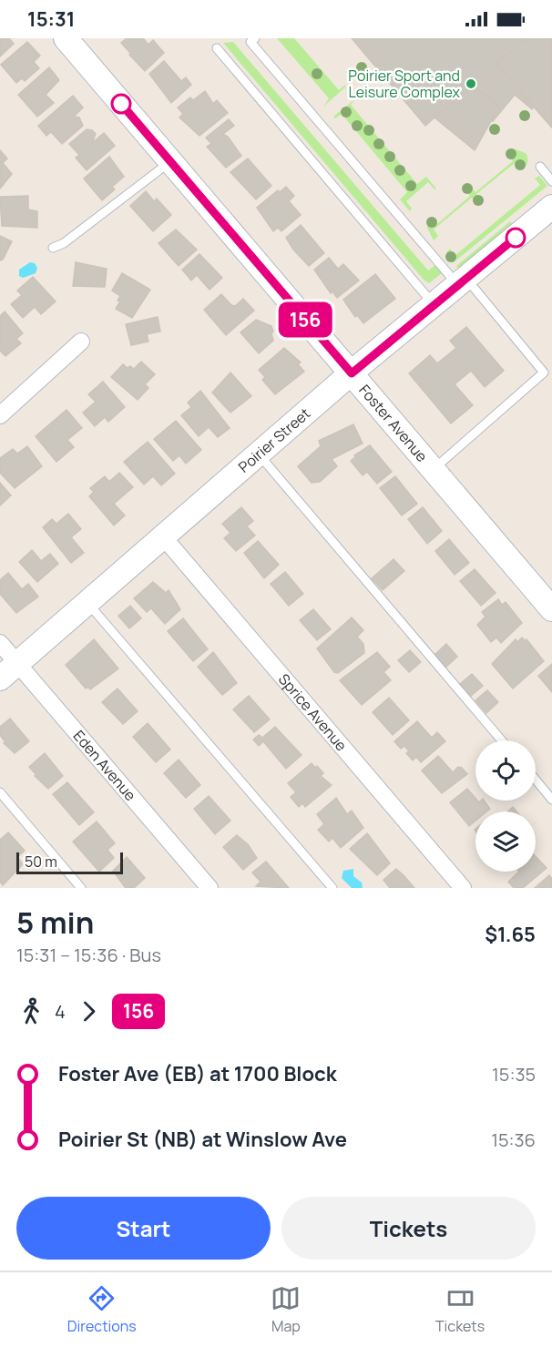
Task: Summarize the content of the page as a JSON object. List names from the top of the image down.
{
  "streets": {
    "street": [
      "Foster Avenue",
      "Poirier Street",
      "Sprice Avenue",
      "Eden Avenue"
    ]
  },
  "crossings": [
    ["Foster Avenue", "Poirier Street"],
    ["Poirier Street", "Sprice Avenue"],
    ["Poirier Street", "Eden Avenue"]
  ],
  "places": ["Poirier Sport and Leisure Complex"],
  "lines": ["bus line 156"],
  "scale_bar": "50 m",
  "page": {
    "status": "15:31",
    "on_map": "156",
    "scale": "50 m",
    "heading": ["5 min", "15:31 – 15:36 · Bus", "$1.65"],
    "legs": ["4", "156"],
    "list": [
      {
        "name": "Foster Ave (EB) at 1700 Block",
        "value": "15:35"
      },
      {
        "name": "Poirier St (NB) at Winslow Ave",
        "value": "15:36"
      }
    ],
    "buttons": ["Start", "Tickets"],
    "tabs": ["Directions", "Map", "Tickets"]
  }
}
